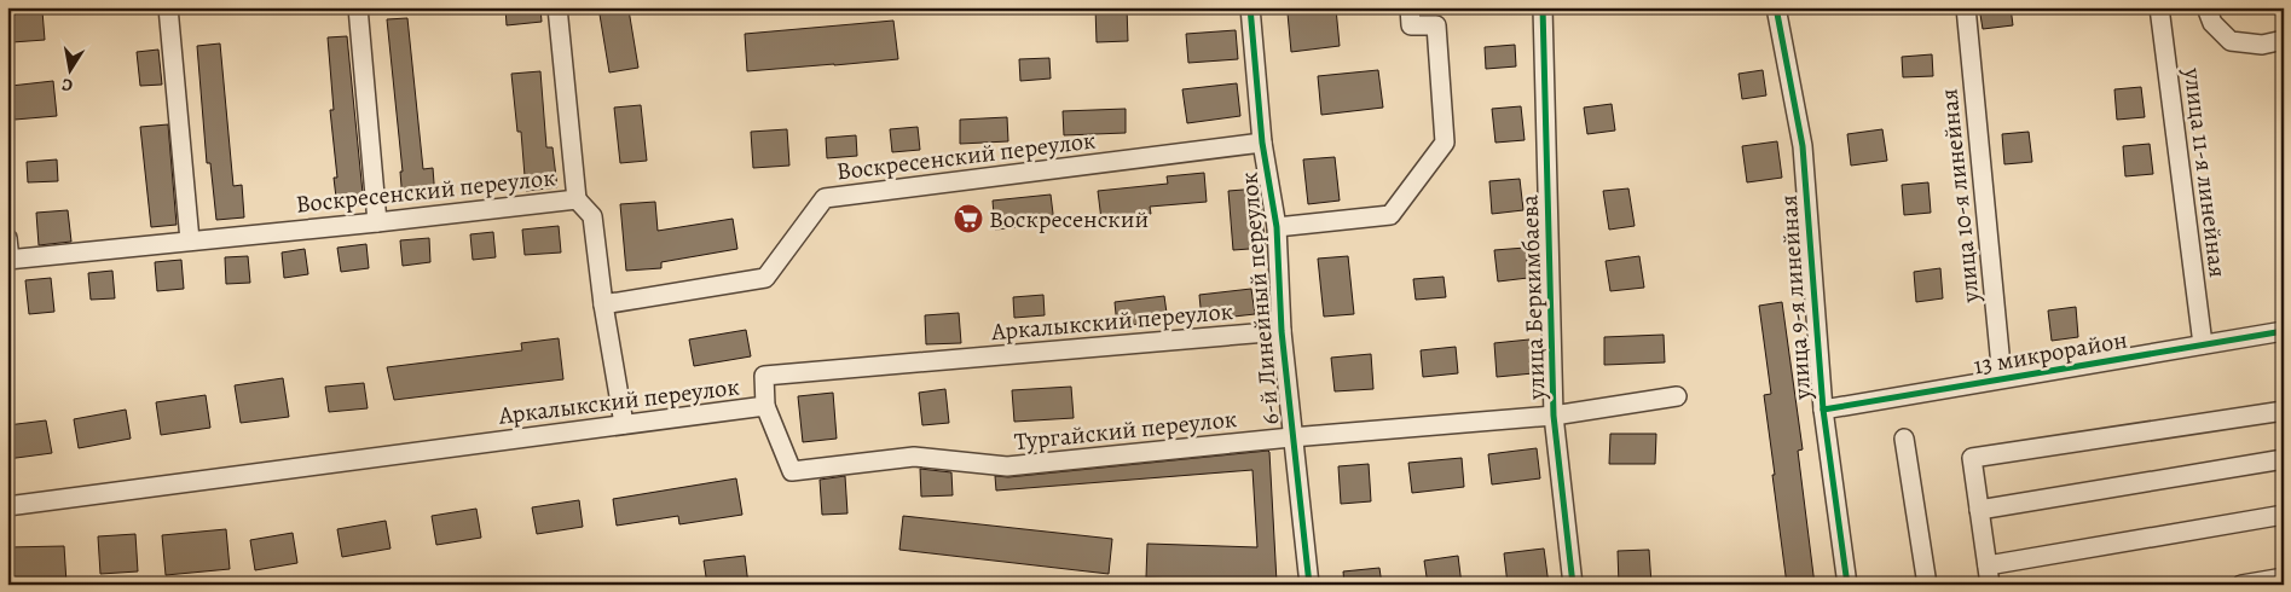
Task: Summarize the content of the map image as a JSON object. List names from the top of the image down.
{
  "streets": {
    "street": [
      "Воскресенский переулок",
      "улица 11-я линейная",
      "улица 10-я линейная",
      "улица Беркимбаева",
      "улица 9-я линейная",
      "6-й Линейный переулок",
      "Аркалыкский переулок",
      "13 микрорайон",
      "Тургайский переулок"
    ]
  },
  "crossings": [
    ["Воскресенский переулок", "6-й Линейный переулок"],
    ["улица 11-я линейная", "13 микрорайон"],
    ["улица 10-я линейная", "13 микрорайон"],
    ["улица Беркимбаева", "Тургайский переулок"],
    ["улица 9-я линейная", "13 микрорайон"],
    ["6-й Линейный переулок", "Аркалыкский переулок"],
    ["6-й Линейный переулок", "Тургайский переулок"],
    ["Аркалыкский переулок", "Тургайский переулок"]
  ],
  "places": {
    "supermarket": ["Воскресенский"]
  },
  "north": "bottom"
}
